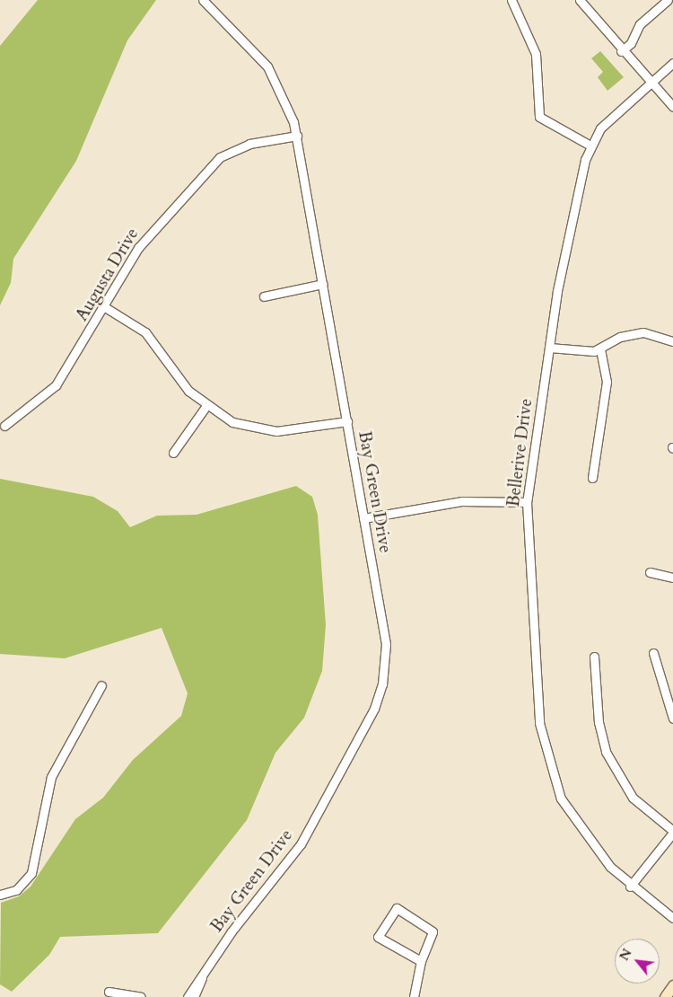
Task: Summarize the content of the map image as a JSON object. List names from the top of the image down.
{
  "streets": {
    "street": ["Augusta Drive", "Bellerive Drive", "Bay Green Drive"]
  },
  "crossings": [
    ["Augusta Drive", "Bay Green Drive"]
  ],
  "north": "top left"
}
